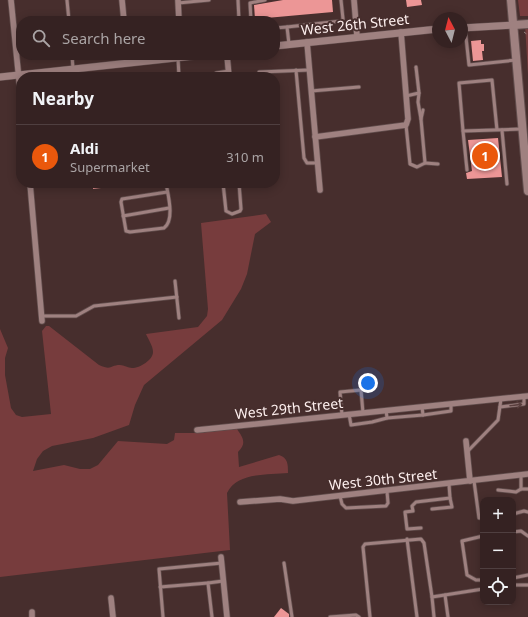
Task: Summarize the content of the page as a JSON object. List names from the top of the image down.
{
  "streets": {
    "street": ["West 26th Street", "West 29th Street", "West 30th Street"]
  },
  "north": "top",
  "page": {
    "search": "Search here",
    "heading": "Nearby",
    "list": [
      {
        "mark": "1",
        "name": "Aldi",
        "note": "Supermarket",
        "value": "310 m"
      }
    ],
    "pins": "1",
    "map_buttons": ["+", "−"]
  }
}
